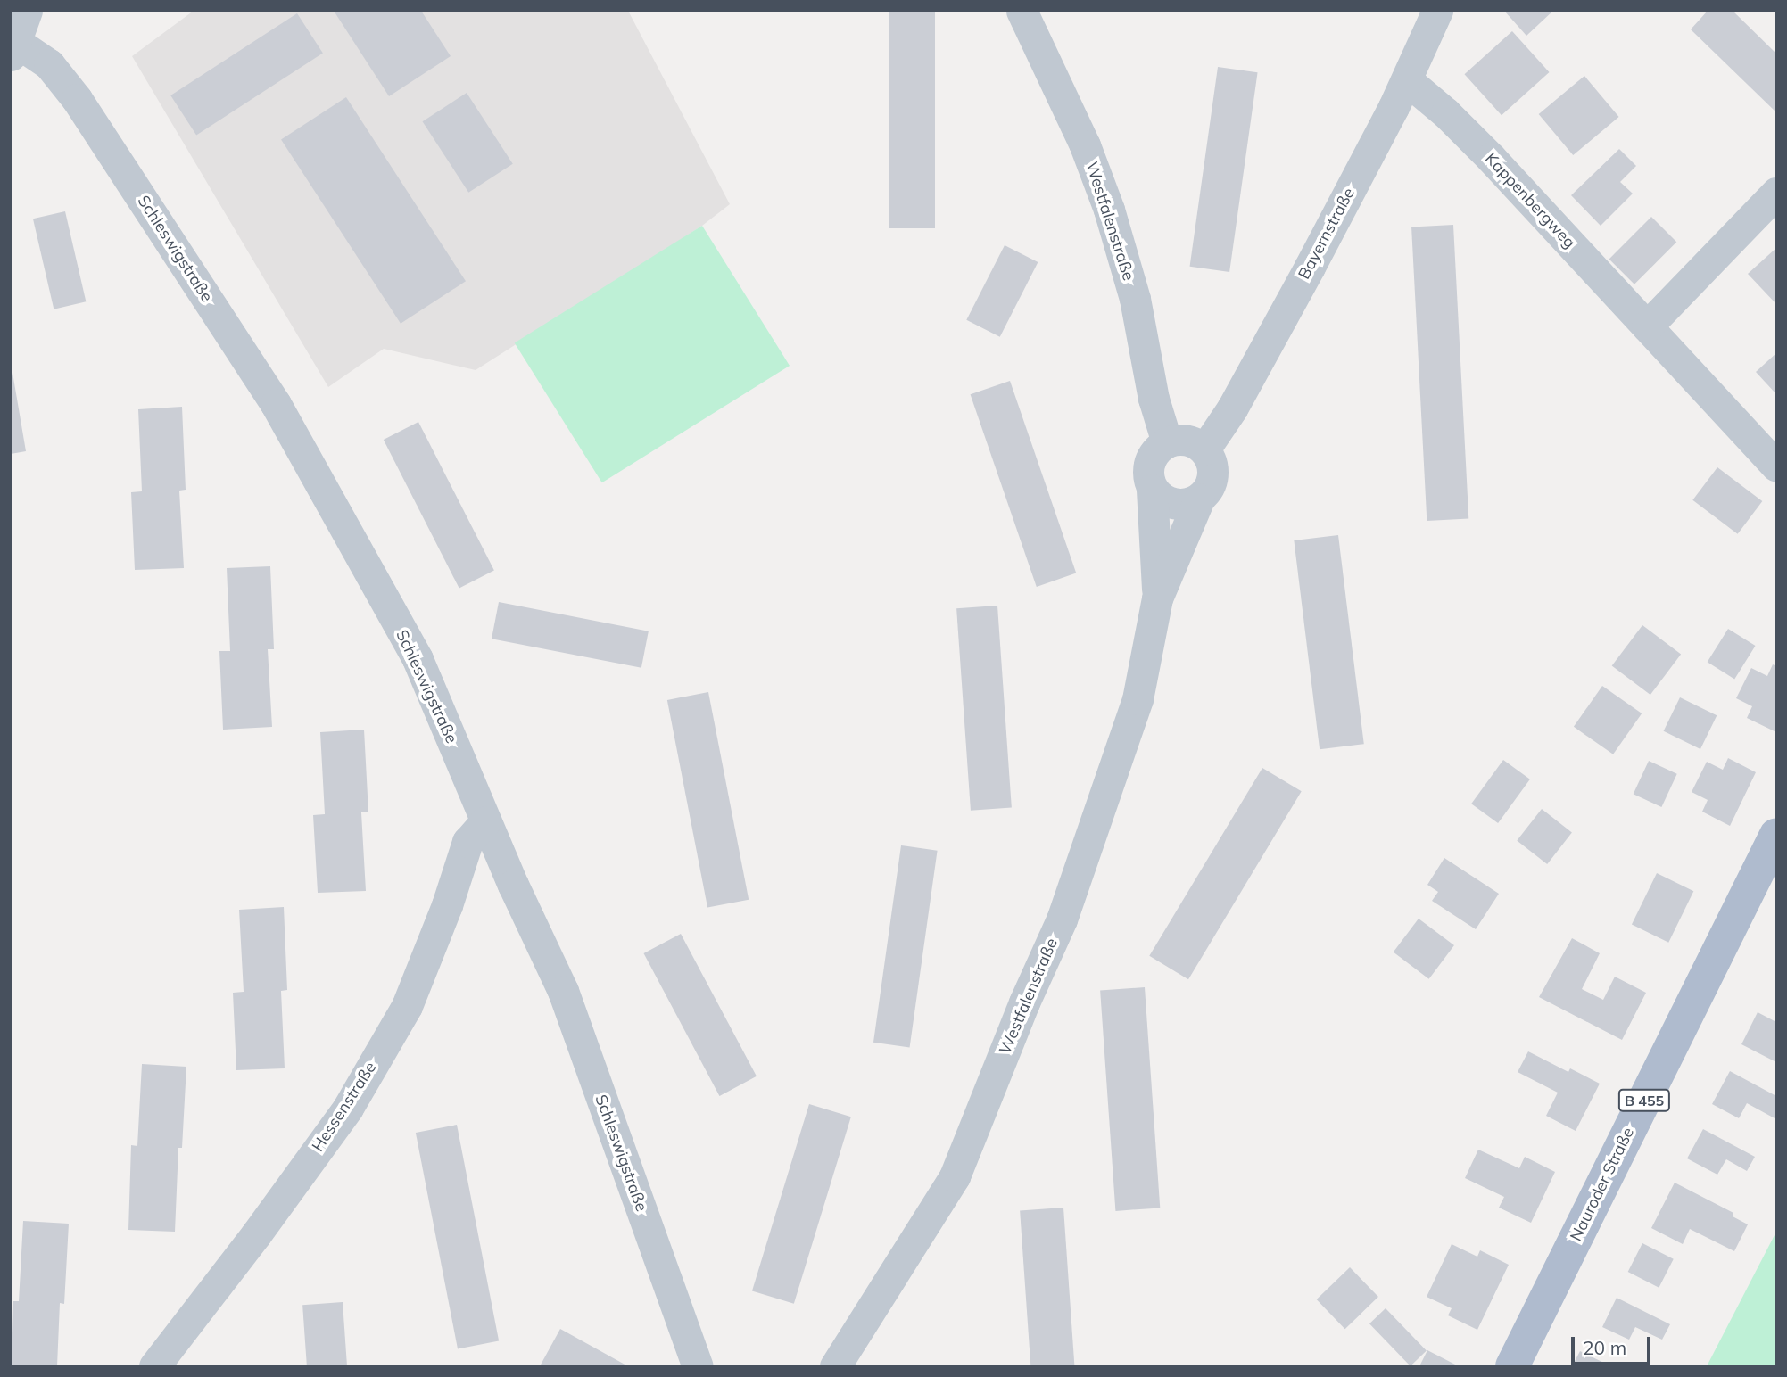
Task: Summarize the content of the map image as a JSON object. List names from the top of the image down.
{
  "streets": {
    "main road": ["B 455", "Nauroder Straße"],
    "street": [
      "Kappenbergweg",
      "Westfalenstraße",
      "Bayernstraße",
      "Schleswigstraße",
      "Hessenstraße"
    ]
  },
  "crossings": [
    ["Kappenbergweg", "Bayernstraße"],
    ["Westfalenstraße", "Bayernstraße"],
    ["Schleswigstraße", "Hessenstraße"]
  ],
  "scale_bar": "20 m"
}
